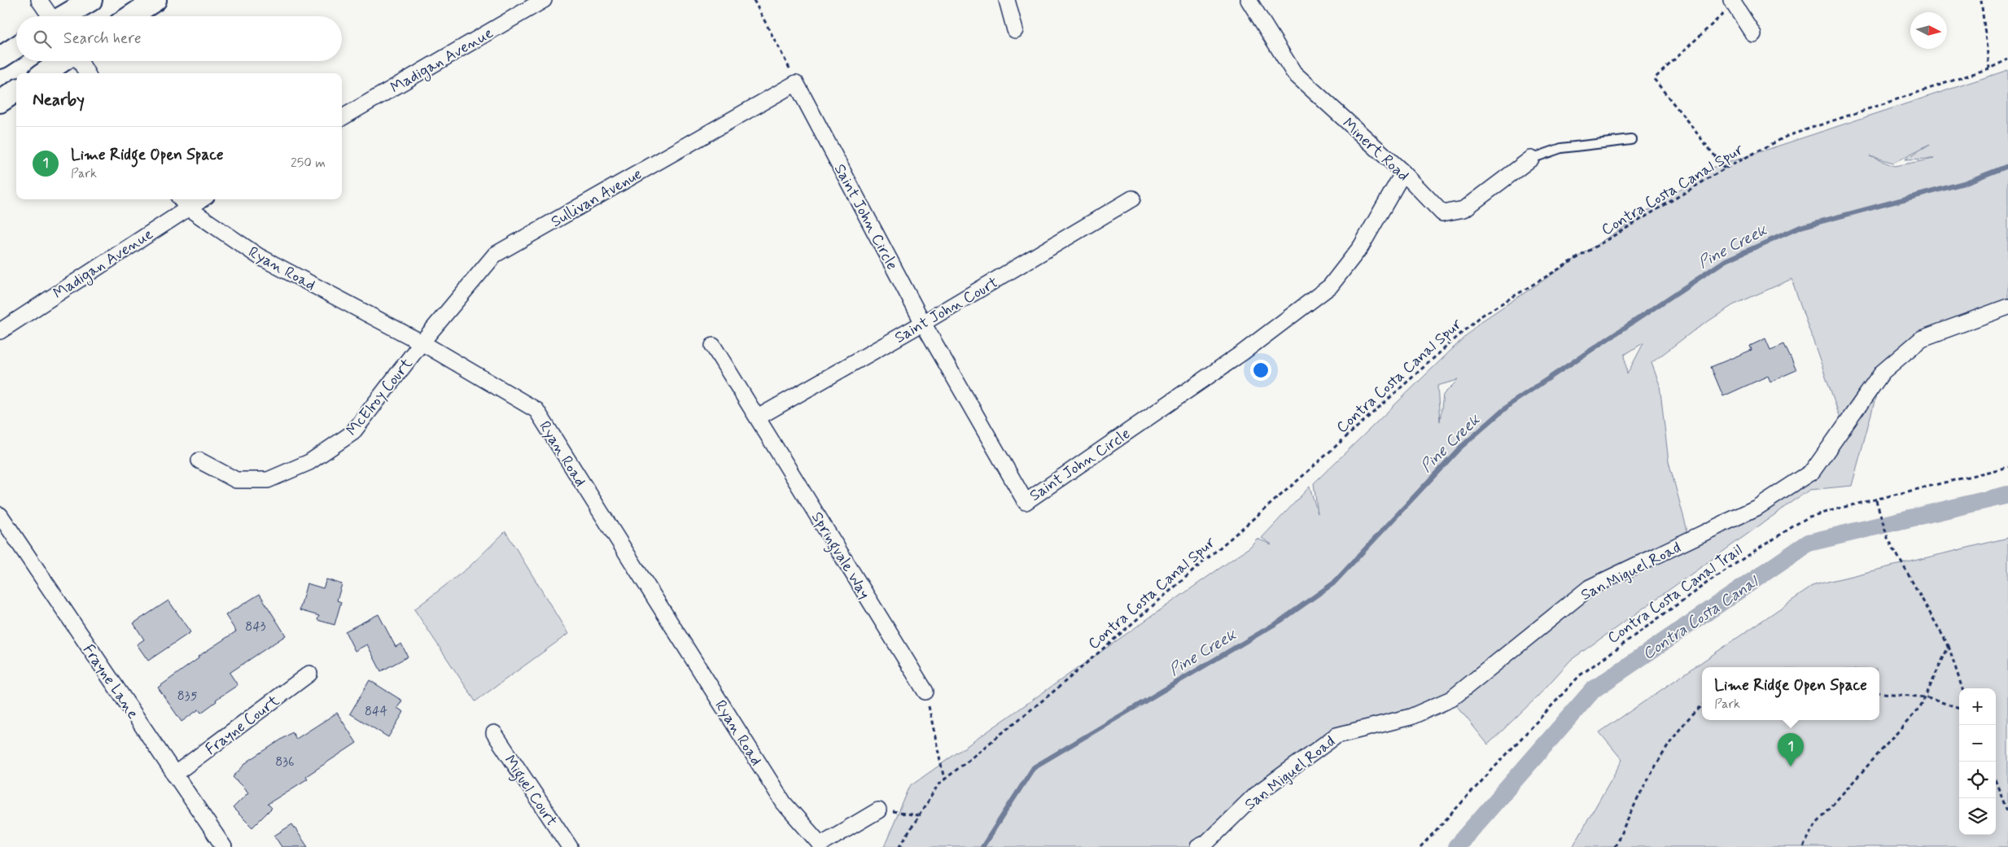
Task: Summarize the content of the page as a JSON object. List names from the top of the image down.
{
  "streets": {
    "street": [
      "Madigan Avenue",
      "Minert Road",
      "Sullivan Avenue",
      "Saint John Circle",
      "Ryan Road",
      "Saint John Court",
      "McElroy Court",
      "Springvale Way",
      "San Miguel Road",
      "Frayne Lane",
      "Frayne Court",
      "Miguel Court"
    ],
    "path": ["Contra Costa Canal Spur", "Contra Costa Canal Trail"]
  },
  "crossings": [
    ["Madigan Avenue", "Ryan Road"],
    ["Minert Road", "Saint John Circle"],
    ["Sullivan Avenue", "Saint John Circle"],
    ["Sullivan Avenue", "Ryan Road"],
    ["Sullivan Avenue", "McElroy Court"],
    ["Saint John Circle", "Saint John Court"],
    ["Ryan Road", "McElroy Court"],
    ["Saint John Court", "Springvale Way"],
    ["Frayne Lane", "Frayne Court"]
  ],
  "water": ["Pine Creek", "Contra Costa Canal"],
  "house_numbers": [
    "843",
    "835",
    "844",
    "836"
  ],
  "north": "right",
  "page": {
    "search": "Search here",
    "heading": "Nearby",
    "list": [
      {
        "mark": "1",
        "name": "Lime Ridge Open Space",
        "note": "Park",
        "value": "250 m"
      }
    ],
    "popup": ["Lime Ridge Open Space", "Park"],
    "map_buttons": ["+", "−"],
    "pins": "1"
  }
}
